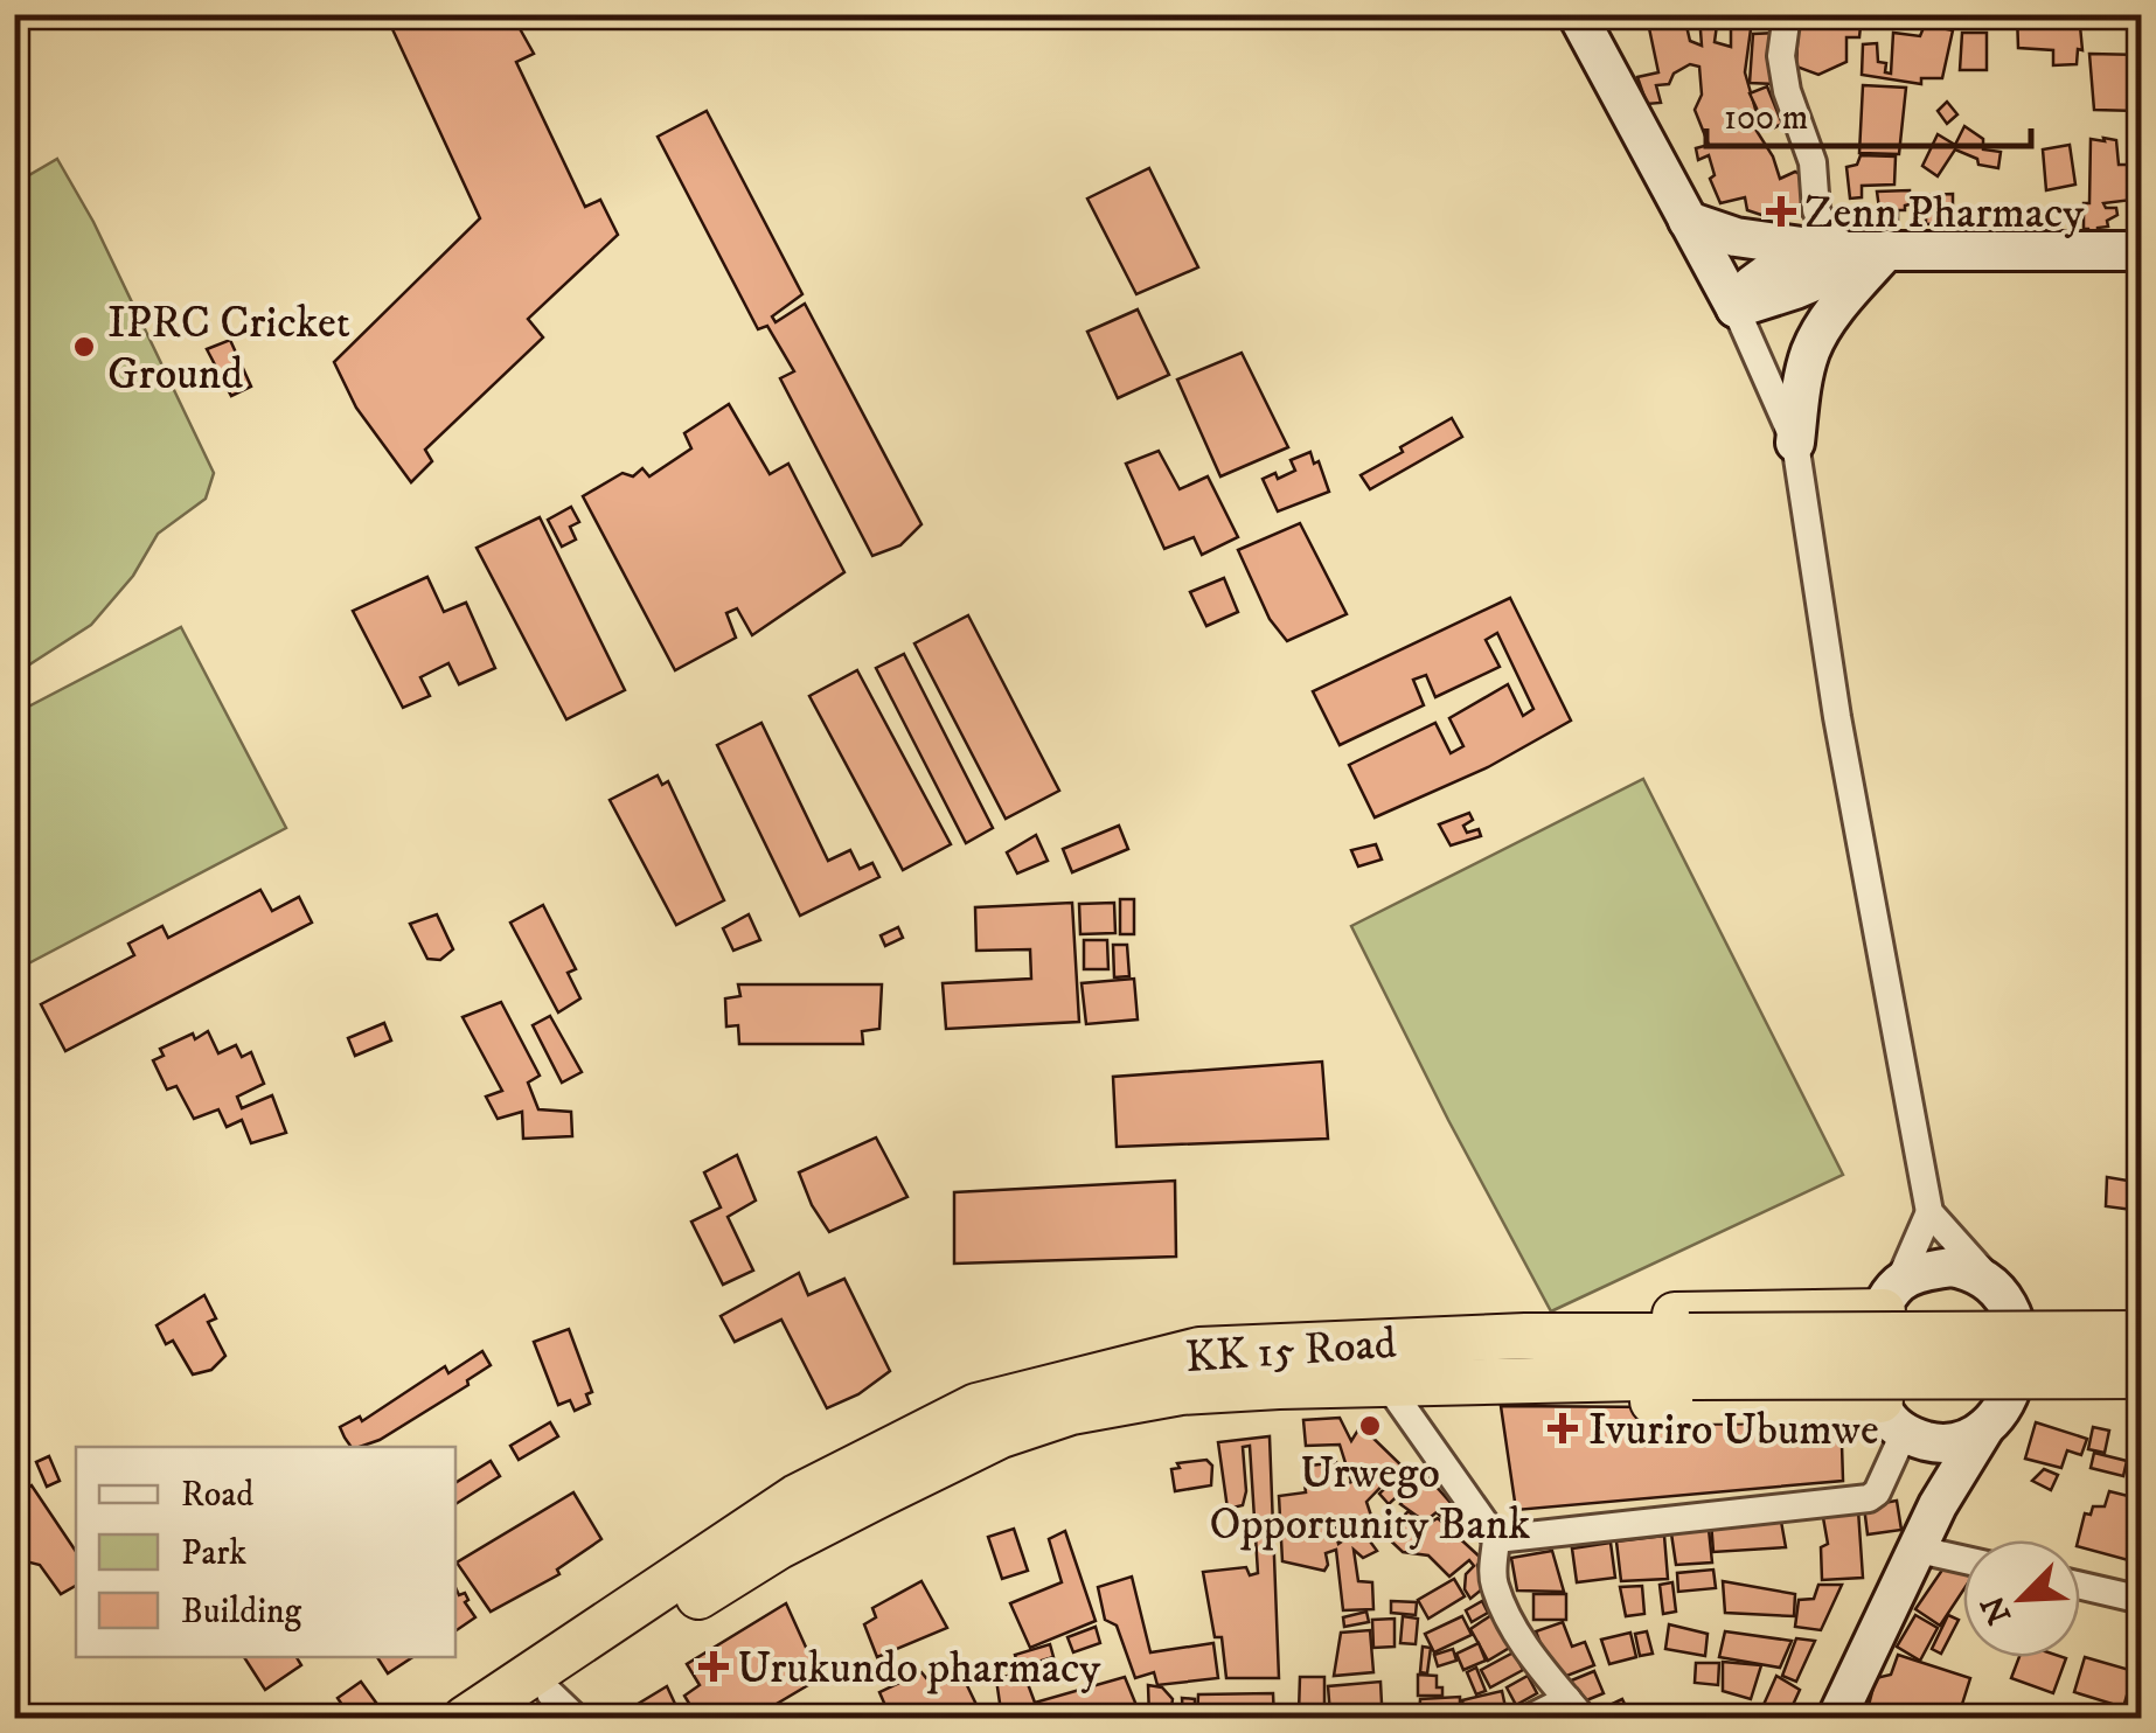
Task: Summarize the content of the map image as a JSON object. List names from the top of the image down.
{
  "streets": {
    "highway": ["KK 15 Road"]
  },
  "places": {
    "health": ["Zenn Pharmacy", "Ivuriro Ubumwe", "Urukundo pharmacy"],
    "other": ["IPRC Cricket Ground", "Urwego Opportunity Bank"]
  },
  "legend": ["Road", "Park", "Building"],
  "scale_bar": "100 m",
  "north": "bottom left"
}
